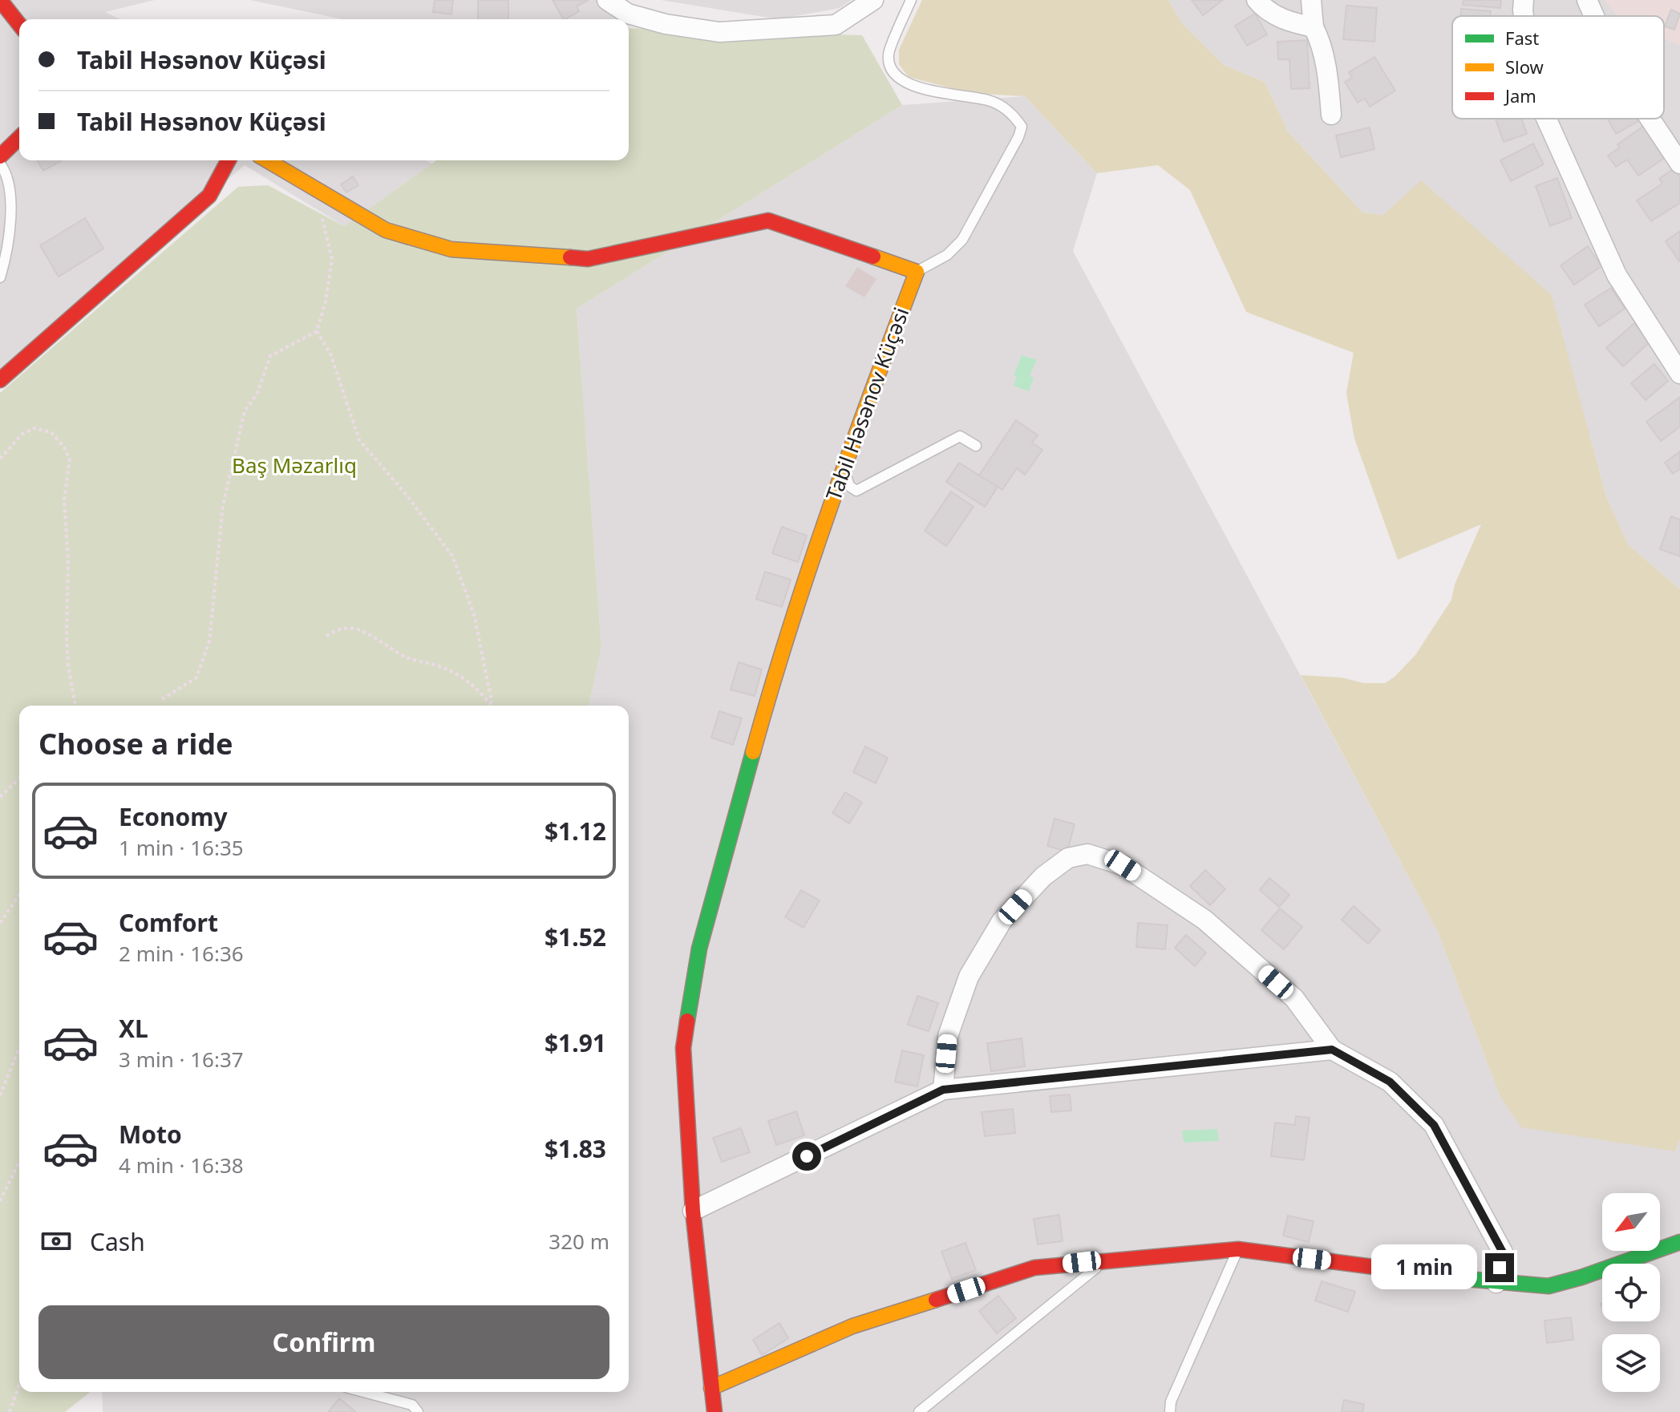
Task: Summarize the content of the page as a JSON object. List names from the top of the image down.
{
  "streets": {
    "street": ["Tabil Həsənov Küçəsi"]
  },
  "parks": ["Baş Məzarlıq"],
  "legend": ["Fast", "Slow", "Jam"],
  "north": "bottom left",
  "page": {
    "banner": ["Tabil Həsənov Küçəsi", "Tabil Həsənov Küçəsi"],
    "heading": "Choose a ride",
    "list": [
      {
        "name": "Economy",
        "note": "1 min · 16:35",
        "value": "$1.12"
      },
      {
        "name": "Comfort",
        "note": "2 min · 16:36",
        "value": "$1.52"
      },
      {
        "name": "XL",
        "note": "3 min · 16:37",
        "value": "$1.91"
      },
      {
        "name": "Moto",
        "note": "4 min · 16:38",
        "value": "$1.83"
      }
    ],
    "pay": ["Cash", "320 m"],
    "bubble": "1 min",
    "buttons": "Confirm"
  }
}
